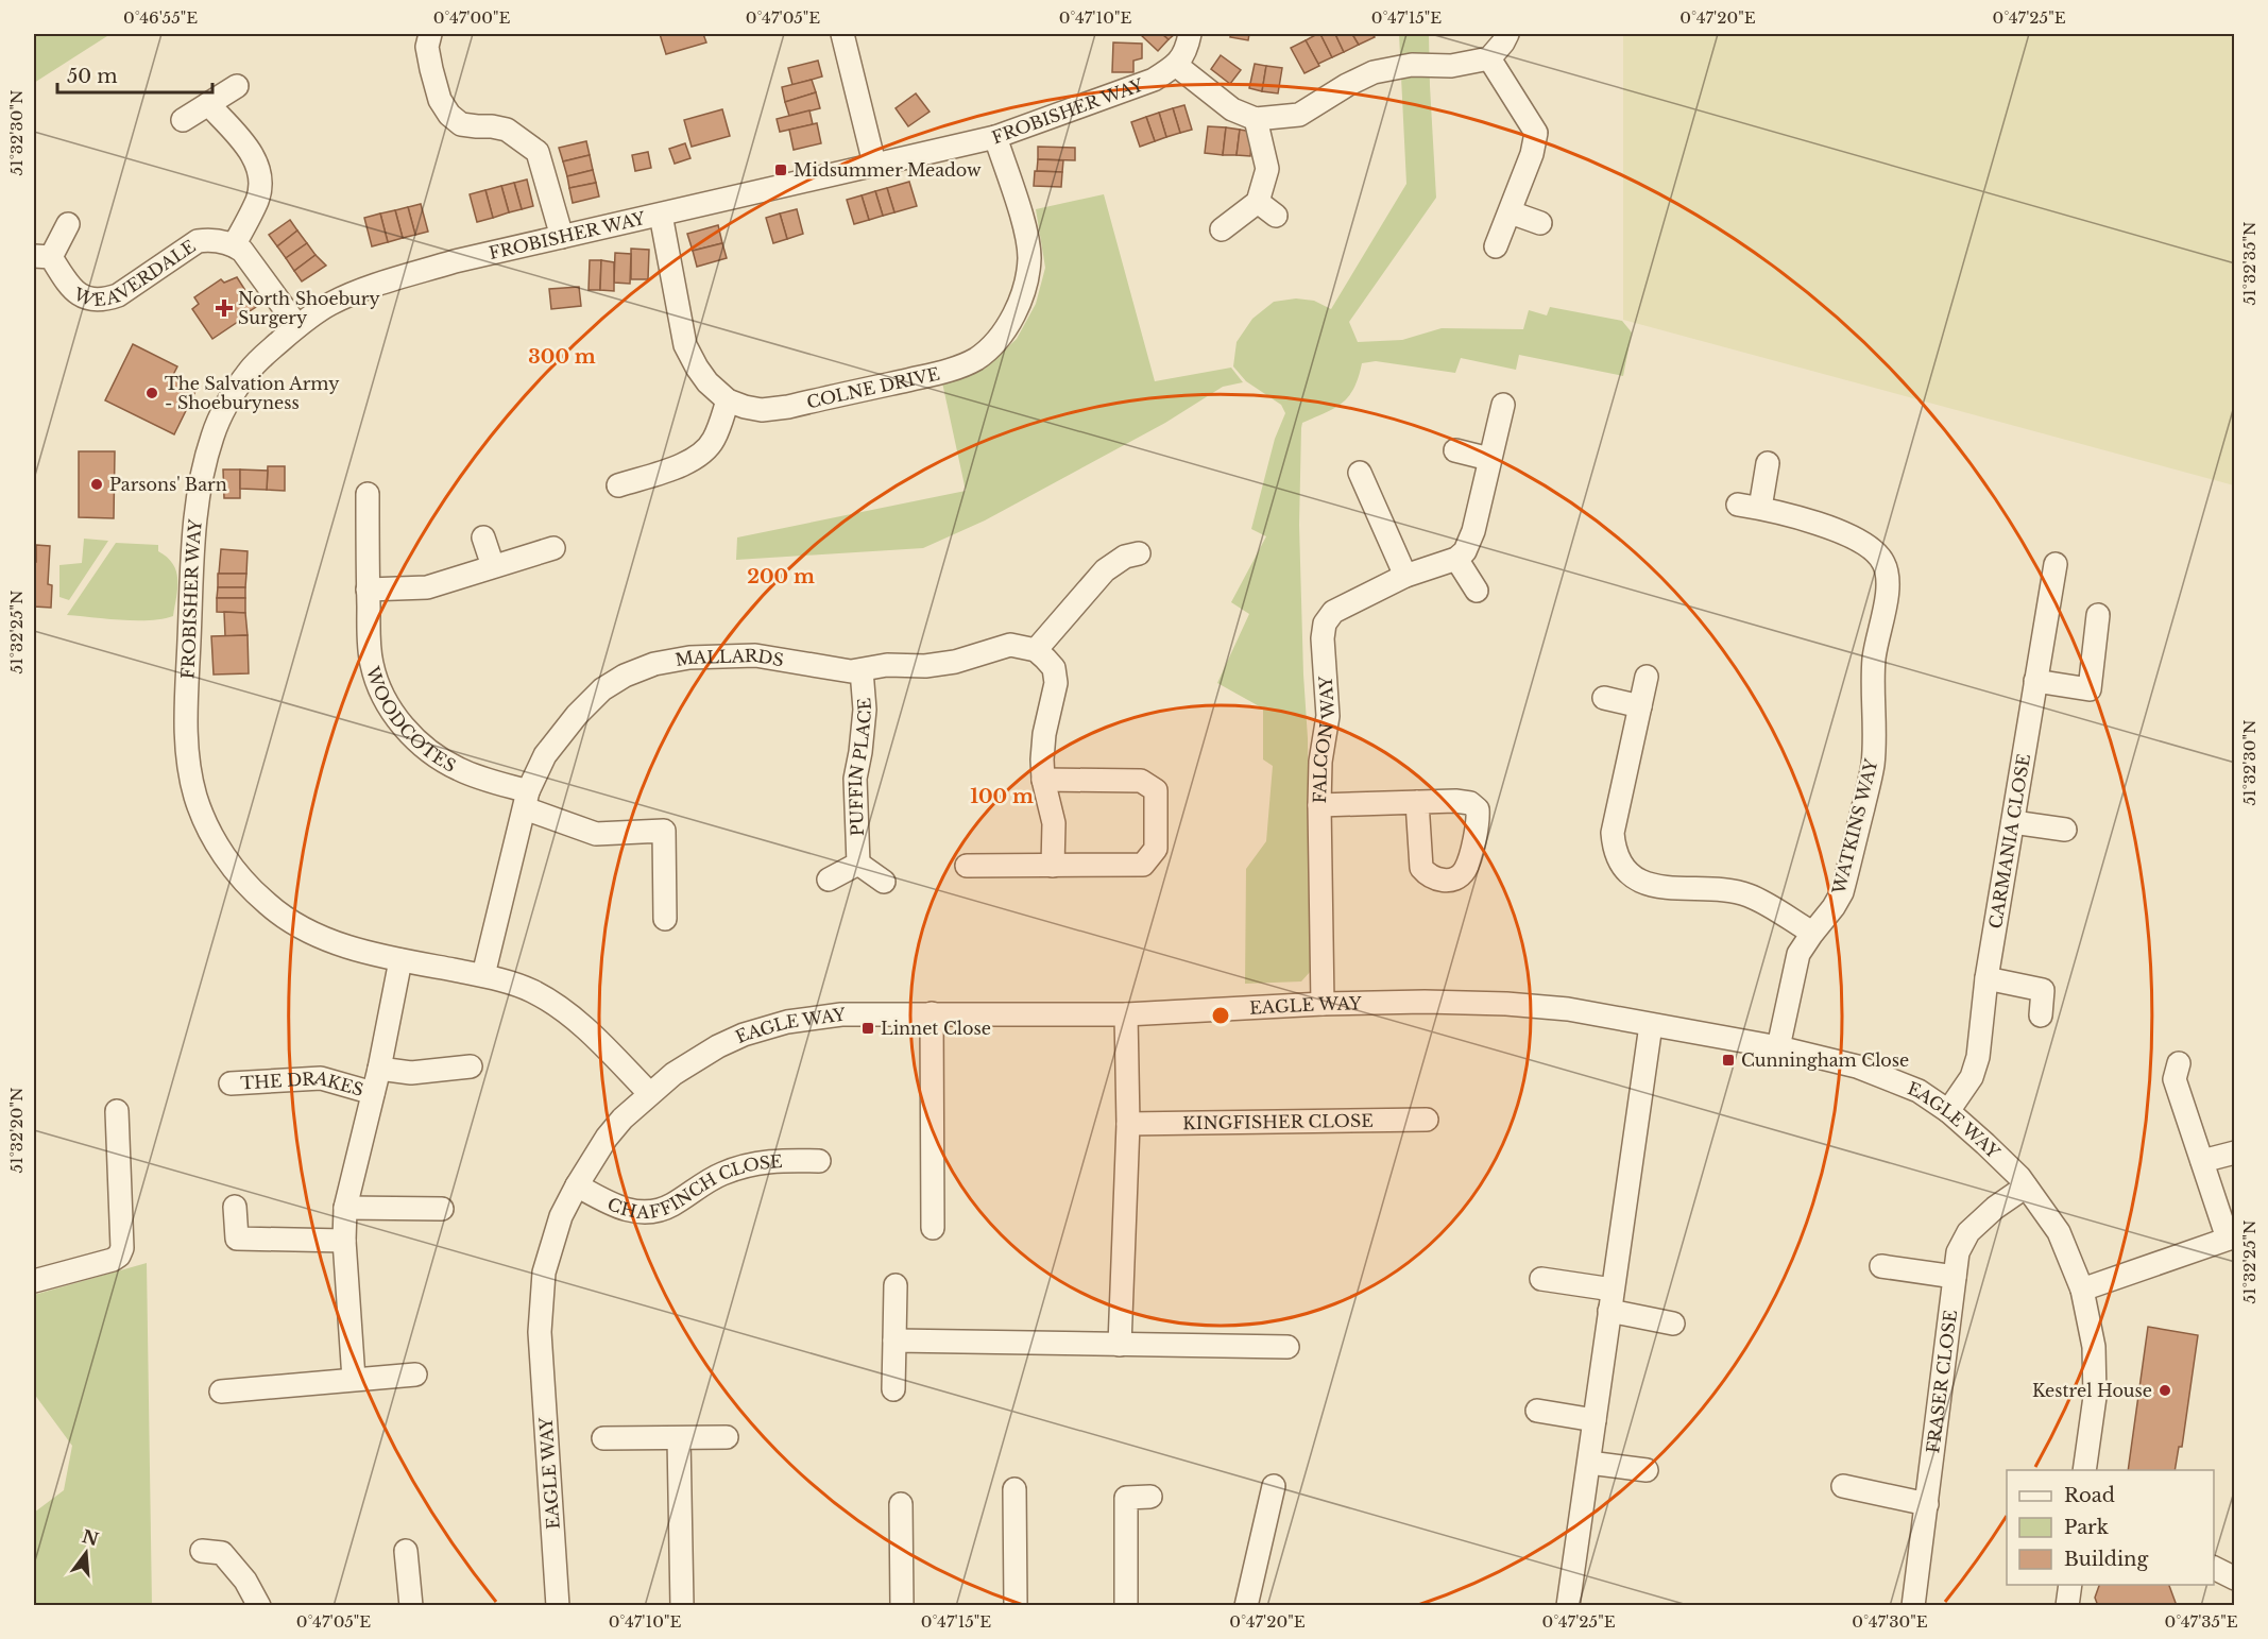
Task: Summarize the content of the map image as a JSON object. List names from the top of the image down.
{
  "streets": {
    "street": [
      "FROBISHER WAY",
      "WEAVERDALE",
      "COLNE DRIVE",
      "MALLARDS",
      "WOODCOTES",
      "FALCON WAY",
      "PUFFIN PLACE",
      "WATKINS WAY",
      "CARMANIA CLOSE",
      "EAGLE WAY",
      "THE DRAKES",
      "KINGFISHER CLOSE",
      "CHAFFINCH CLOSE",
      "FRASER CLOSE"
    ]
  },
  "crossings": [
    ["FROBISHER WAY", "COLNE DRIVE"],
    ["FROBISHER WAY", "MALLARDS"],
    ["FROBISHER WAY", "EAGLE WAY"],
    ["FROBISHER WAY", "THE DRAKES"],
    ["MALLARDS", "WOODCOTES"],
    ["MALLARDS", "PUFFIN PLACE"],
    ["FALCON WAY", "EAGLE WAY"],
    ["WATKINS WAY", "EAGLE WAY"],
    ["CARMANIA CLOSE", "EAGLE WAY"],
    ["EAGLE WAY", "CHAFFINCH CLOSE"],
    ["EAGLE WAY", "FRASER CLOSE"]
  ],
  "places": {
    "transit": ["Midsummer Meadow", "Linnet Close", "Cunningham Close"],
    "health": ["North Shoebury Surgery"],
    "other": ["The Salvation Army - Shoeburyness", "Parsons' Barn", "Kestrel House"]
  },
  "legend": ["Road", "Park", "Building"],
  "scale_bar": "50 m",
  "north": "top",
  "coordinates": [
    "0°46'55\"E",
    "0°47'00\"E",
    "0°47'05\"E",
    "0°47'10\"E",
    "0°47'15\"E",
    "0°47'20\"E",
    "0°47'25\"E",
    "51°32'30\"N",
    "51°32'35\"N",
    "51°32'25\"N",
    "51°32'20\"N",
    "0°47'30\"E",
    "0°47'35\"E"
  ],
  "rings": ["300 m", "200 m", "100 m"]
}
